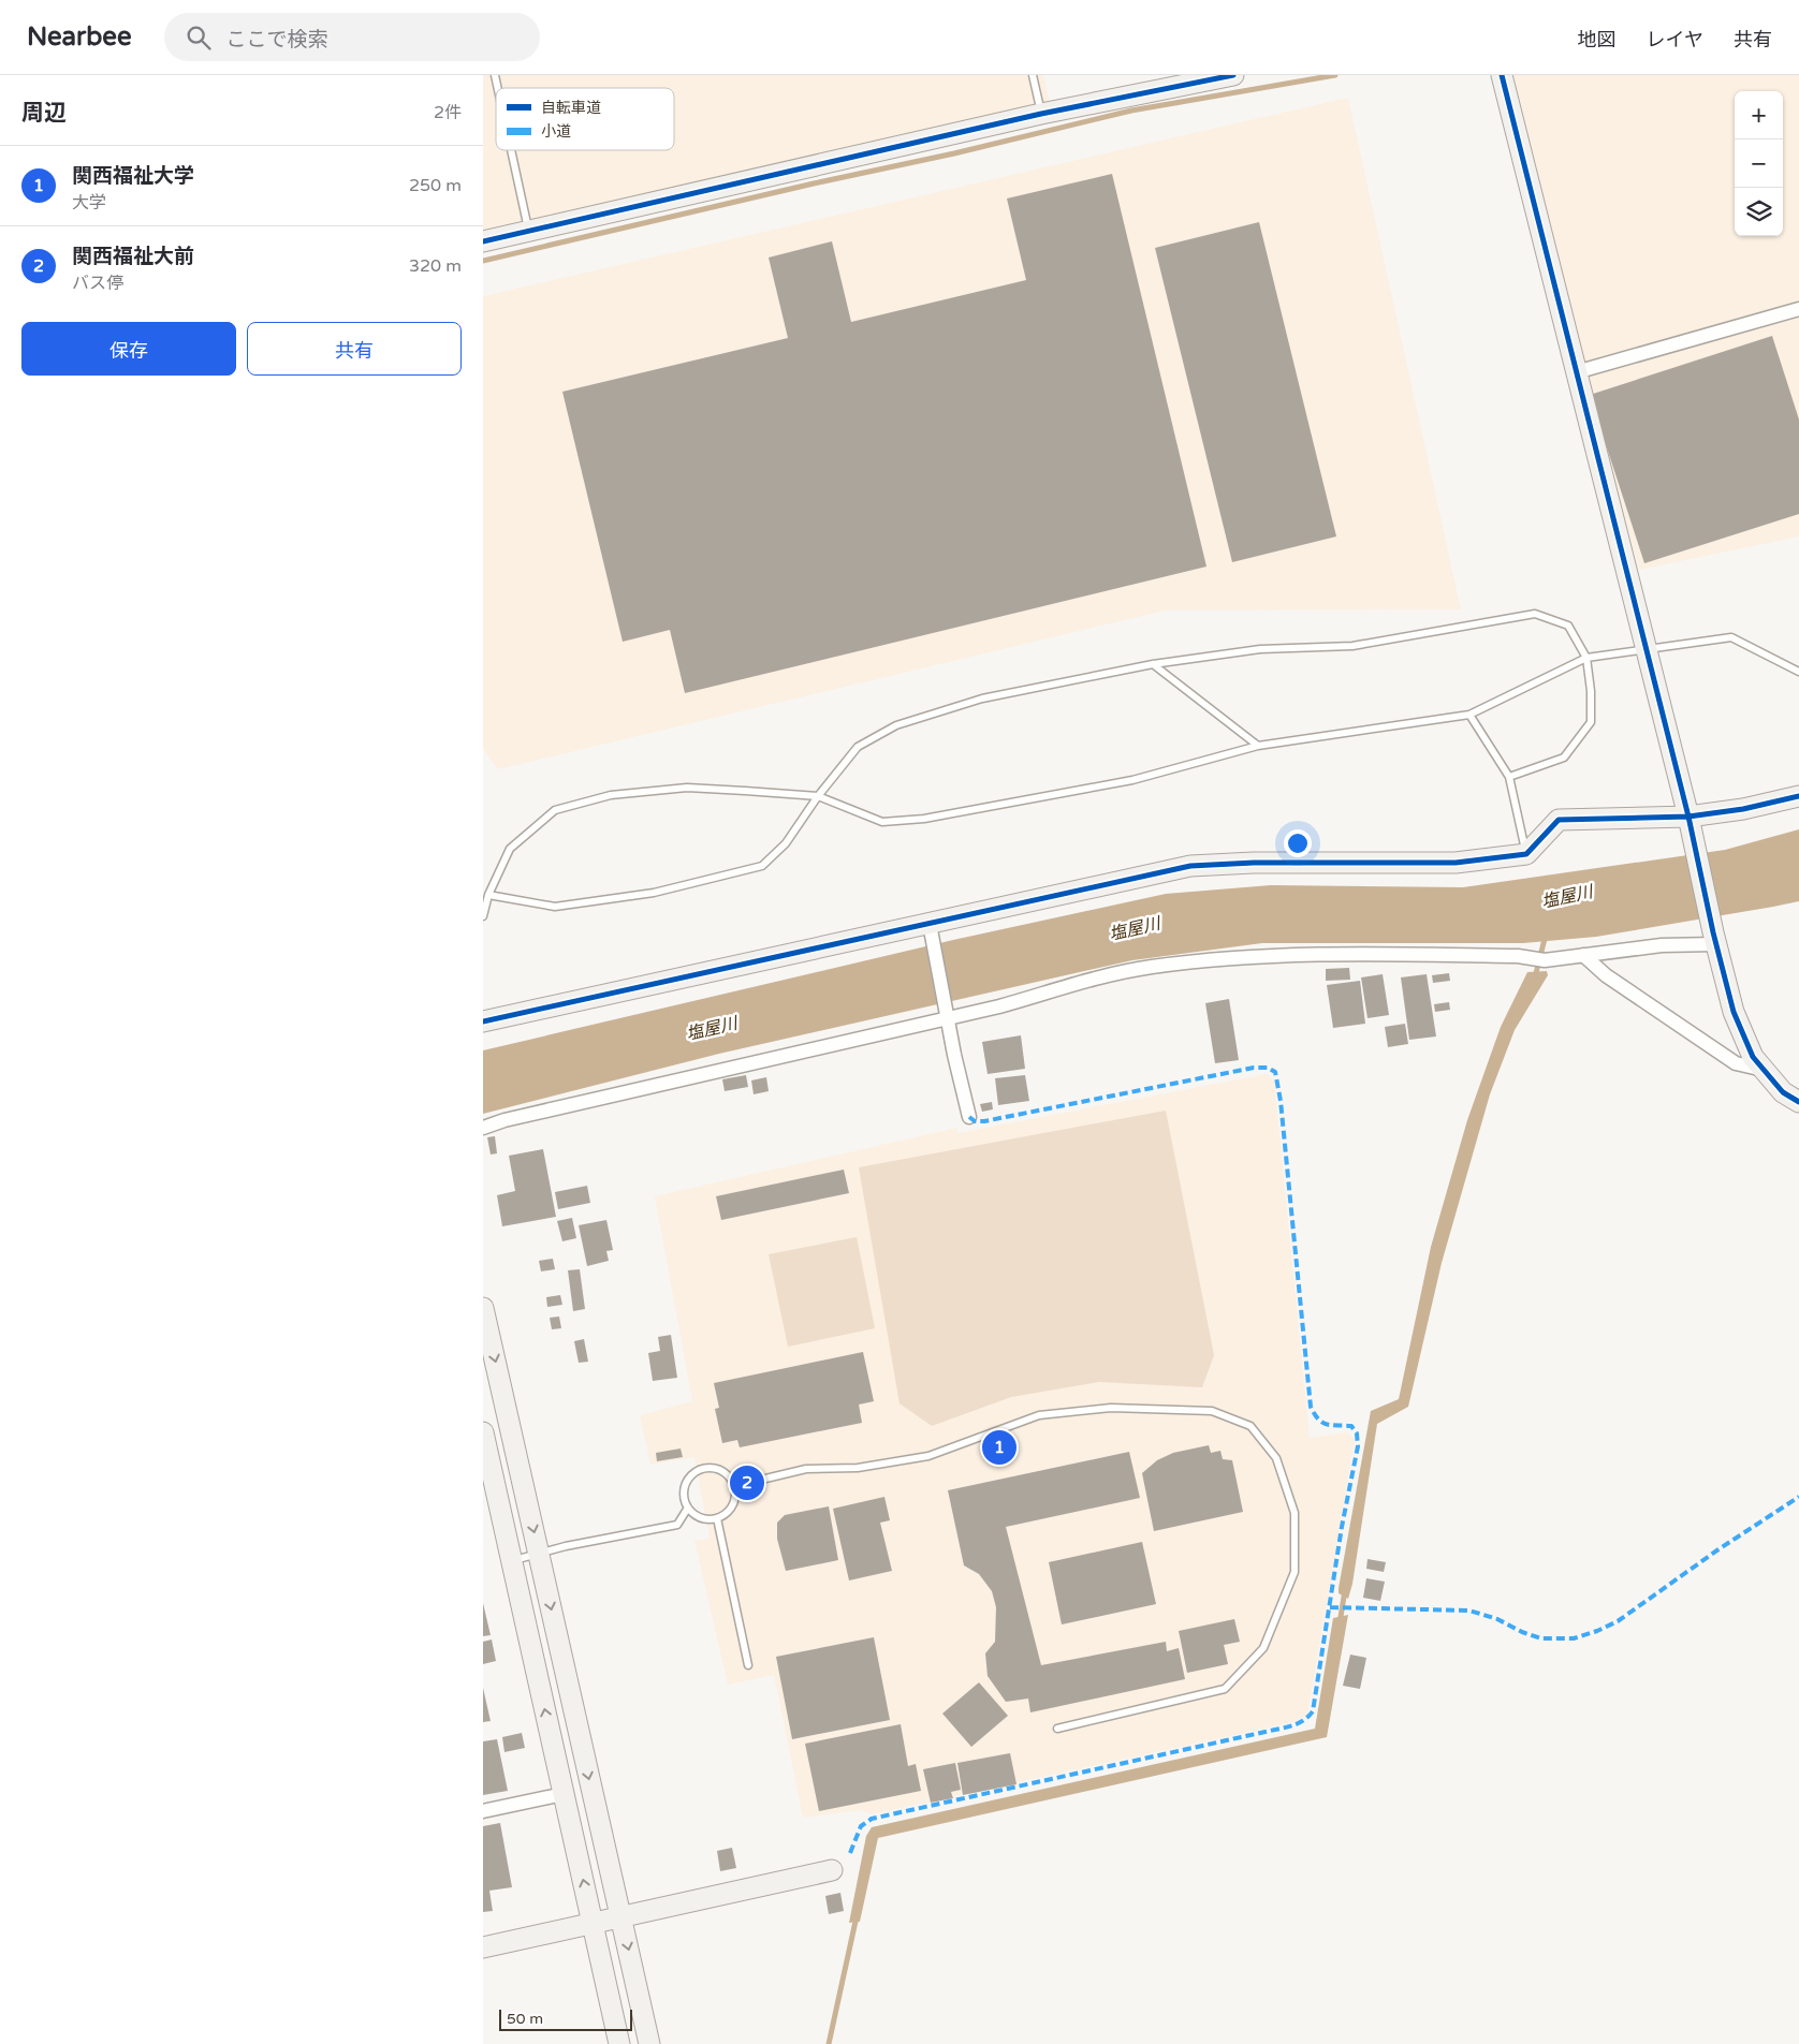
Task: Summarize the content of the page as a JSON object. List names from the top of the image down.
{
  "water": ["塩屋川"],
  "legend": ["自転車道", "小道"],
  "scale_bar": "50 m",
  "page": {
    "header": "Nearbee",
    "search": "ここで検索",
    "nav": ["地図", "レイヤ", "共有"],
    "heading": ["周辺", "2件"],
    "map_buttons": ["+", "−"],
    "list": [
      {
        "mark": "1",
        "name": "関西福祉大学",
        "note": "大学",
        "value": "250 m"
      },
      {
        "mark": "2",
        "name": "関西福祉大前",
        "note": "バス停",
        "value": "320 m"
      }
    ],
    "buttons": ["保存", "共有"],
    "pins": ["1", "2"],
    "scale": "50 m"
  }
}
